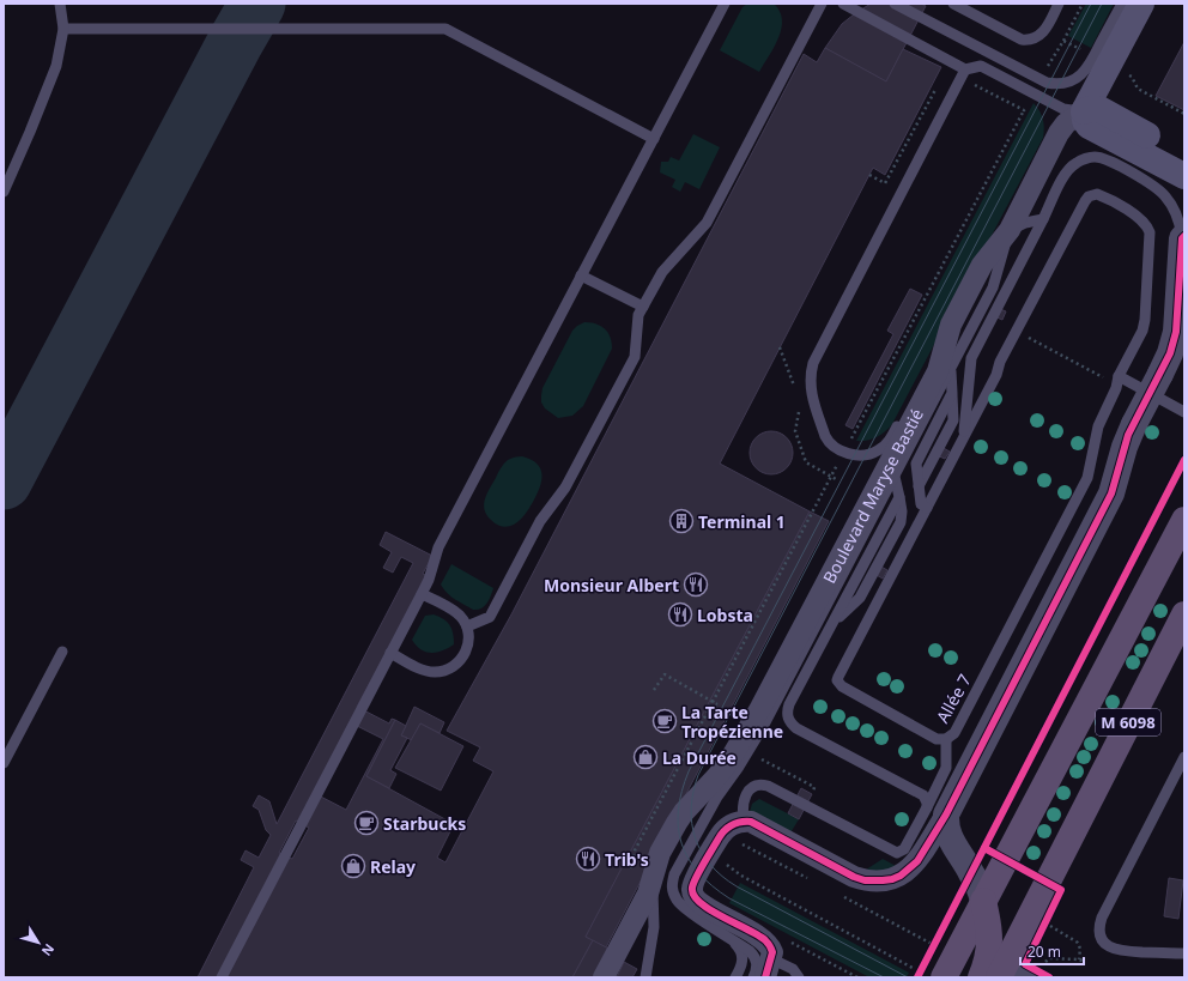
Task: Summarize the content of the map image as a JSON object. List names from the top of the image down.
{
  "streets": {
    "main road": ["M 6098"],
    "street": ["Boulevard Maryse Bastié"],
    "lane": ["Allée 7"]
  },
  "places": {
    "building": ["Terminal 1"],
    "restaurant": ["Monsieur Albert", "Lobsta", "Trib's"],
    "cafe": ["La Tarte Tropézienne", "Starbucks"],
    "shop": ["La Durée", "Relay"]
  },
  "scale_bar": "20 m",
  "north": "bottom right"
}
